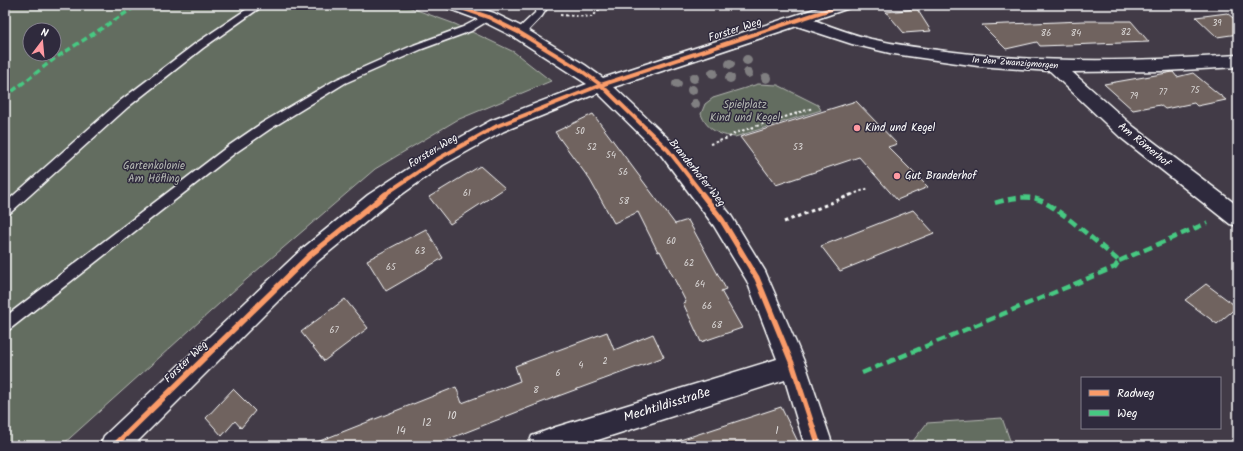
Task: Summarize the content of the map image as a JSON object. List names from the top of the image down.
{
  "streets": {
    "street": [
      "Forster Weg",
      "In den Zwanzigmorgen",
      "Am Römerhof",
      "Branderhofer Weg",
      "Mechtildisstraße"
    ]
  },
  "crossings": [
    ["Forster Weg", "In den Zwanzigmorgen"],
    ["Forster Weg", "Branderhofer Weg"],
    ["In den Zwanzigmorgen", "Am Römerhof"],
    ["Branderhofer Weg", "Mechtildisstraße"]
  ],
  "parks": ["Spielplatz Kind und Kegel", "Gartenkolonie Am Höfling"],
  "places": ["Kind und Kegel", "Gut Branderhof"],
  "house_numbers": [
    "39",
    "82",
    "86",
    "84",
    "75",
    "77",
    "79",
    "50",
    "52",
    "53",
    "54",
    "56",
    "61",
    "58",
    "60",
    "63",
    "62",
    "65",
    "64",
    "66",
    "68",
    "67",
    "2",
    "4",
    "6",
    "8",
    "10",
    "12",
    "14",
    "1"
  ],
  "legend": ["Radweg", "Weg"],
  "north": "top"
}
